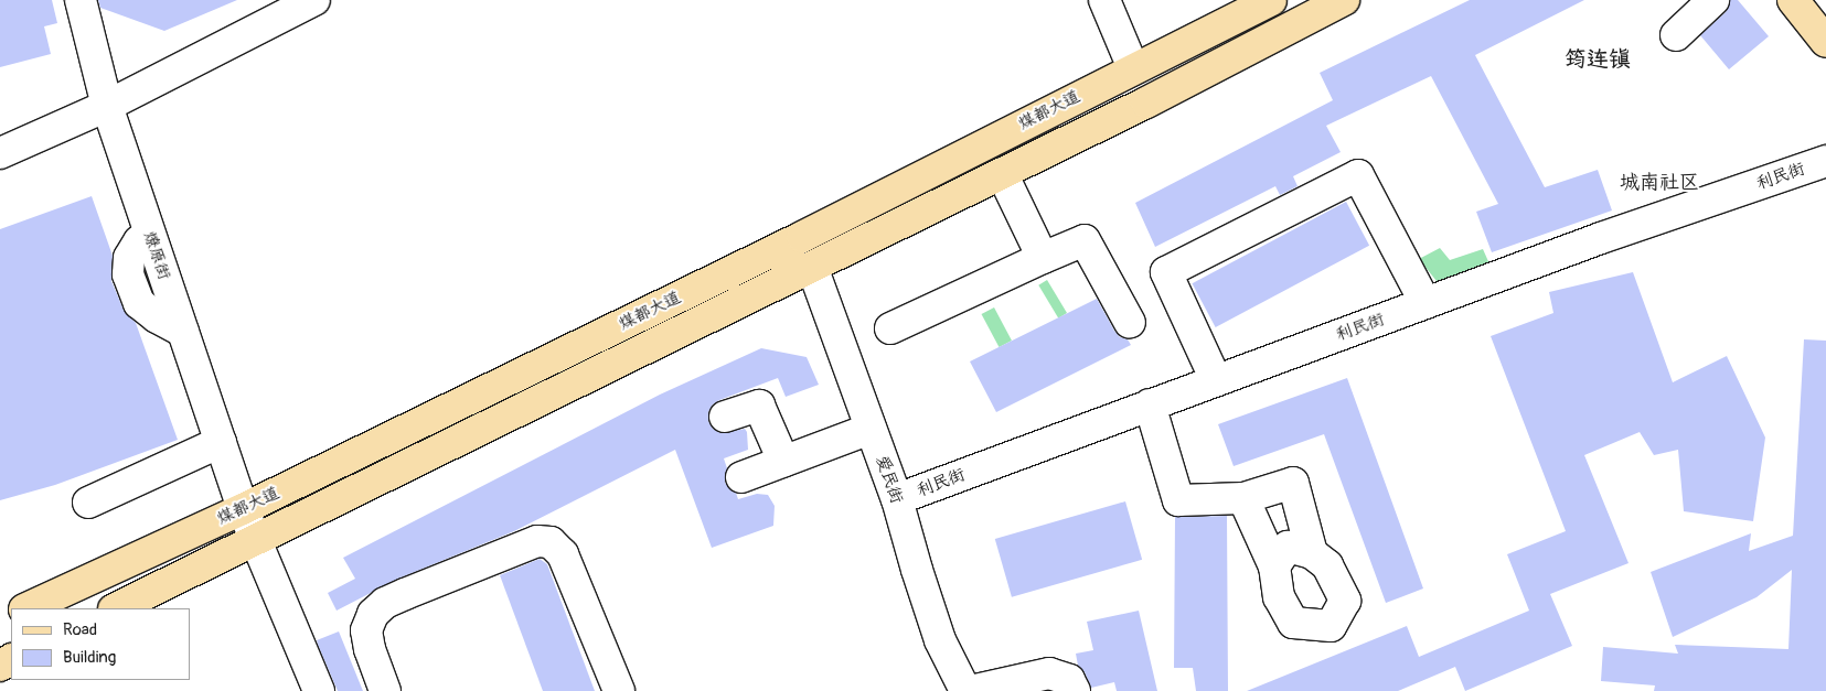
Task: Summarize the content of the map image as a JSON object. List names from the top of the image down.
{
  "streets": {
    "main road": ["煤都大道"],
    "street": ["利民街", "燎原街", "爱民街"]
  },
  "crossings": [
    ["煤都大道", "燎原街"],
    ["煤都大道", "爱民街"],
    ["利民街", "爱民街"]
  ],
  "districts": ["筠连镇", "城南社区"],
  "legend": ["Road", "Building"]
}
